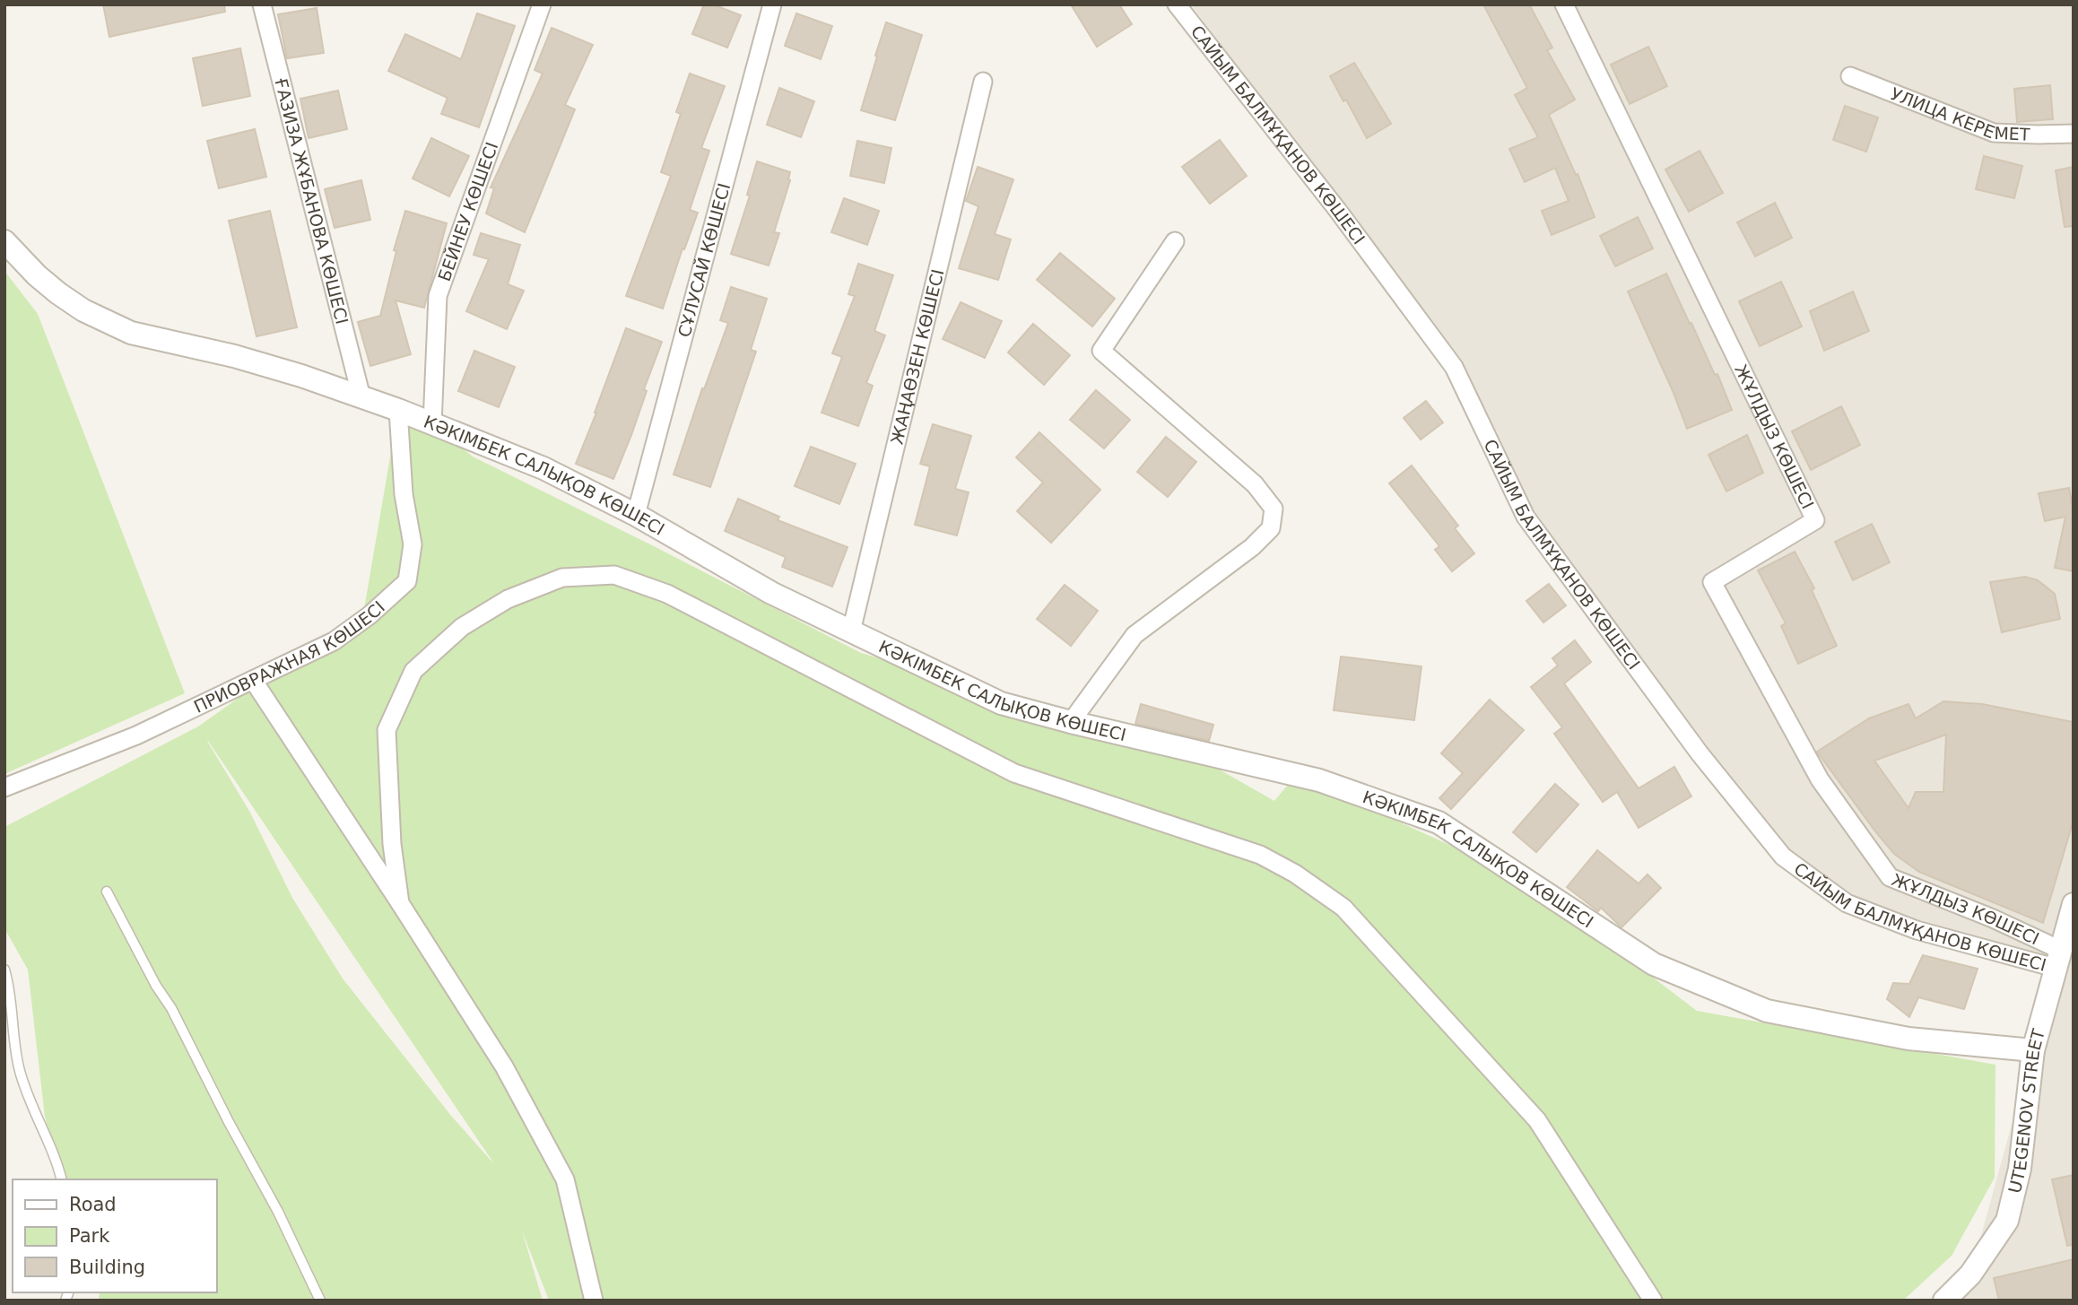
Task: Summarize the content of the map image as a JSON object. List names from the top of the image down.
{
  "streets": {
    "street": [
      "УЛИЦА КЕРЕМЕТ",
      "САЙЫМ БАЛМҰҚАНОВ КӨШЕСІ",
      "ҒАЗИЗА ЖҰБАНОВА КӨШЕСІ",
      "БЕЙНЕУ КӨШЕСІ",
      "СҰЛУСАЙ КӨШЕСІ",
      "ЖАҢАӨЗЕН КӨШЕСІ",
      "ЖҰЛДЫЗ КӨШЕСІ",
      "КӘКІМБЕК САЛЫҚОВ КӨШЕСІ",
      "ПРИОВРАЖНАЯ КӨШЕСІ",
      "UTEGENOV STREET"
    ]
  },
  "crossings": [
    ["САЙЫМ БАЛМҰҚАНОВ КӨШЕСІ", "ЖҰЛДЫЗ КӨШЕСІ"],
    ["САЙЫМ БАЛМҰҚАНОВ КӨШЕСІ", "UTEGENOV STREET"],
    ["ҒАЗИЗА ЖҰБАНОВА КӨШЕСІ", "КӘКІМБЕК САЛЫҚОВ КӨШЕСІ"],
    ["БЕЙНЕУ КӨШЕСІ", "КӘКІМБЕК САЛЫҚОВ КӨШЕСІ"],
    ["СҰЛУСАЙ КӨШЕСІ", "КӘКІМБЕК САЛЫҚОВ КӨШЕСІ"],
    ["ЖАҢАӨЗЕН КӨШЕСІ", "КӘКІМБЕК САЛЫҚОВ КӨШЕСІ"],
    ["ЖҰЛДЫЗ КӨШЕСІ", "UTEGENOV STREET"],
    ["КӘКІМБЕК САЛЫҚОВ КӨШЕСІ", "ПРИОВРАЖНАЯ КӨШЕСІ"],
    ["КӘКІМБЕК САЛЫҚОВ КӨШЕСІ", "UTEGENOV STREET"]
  ],
  "legend": ["Road", "Park", "Building"]
}
